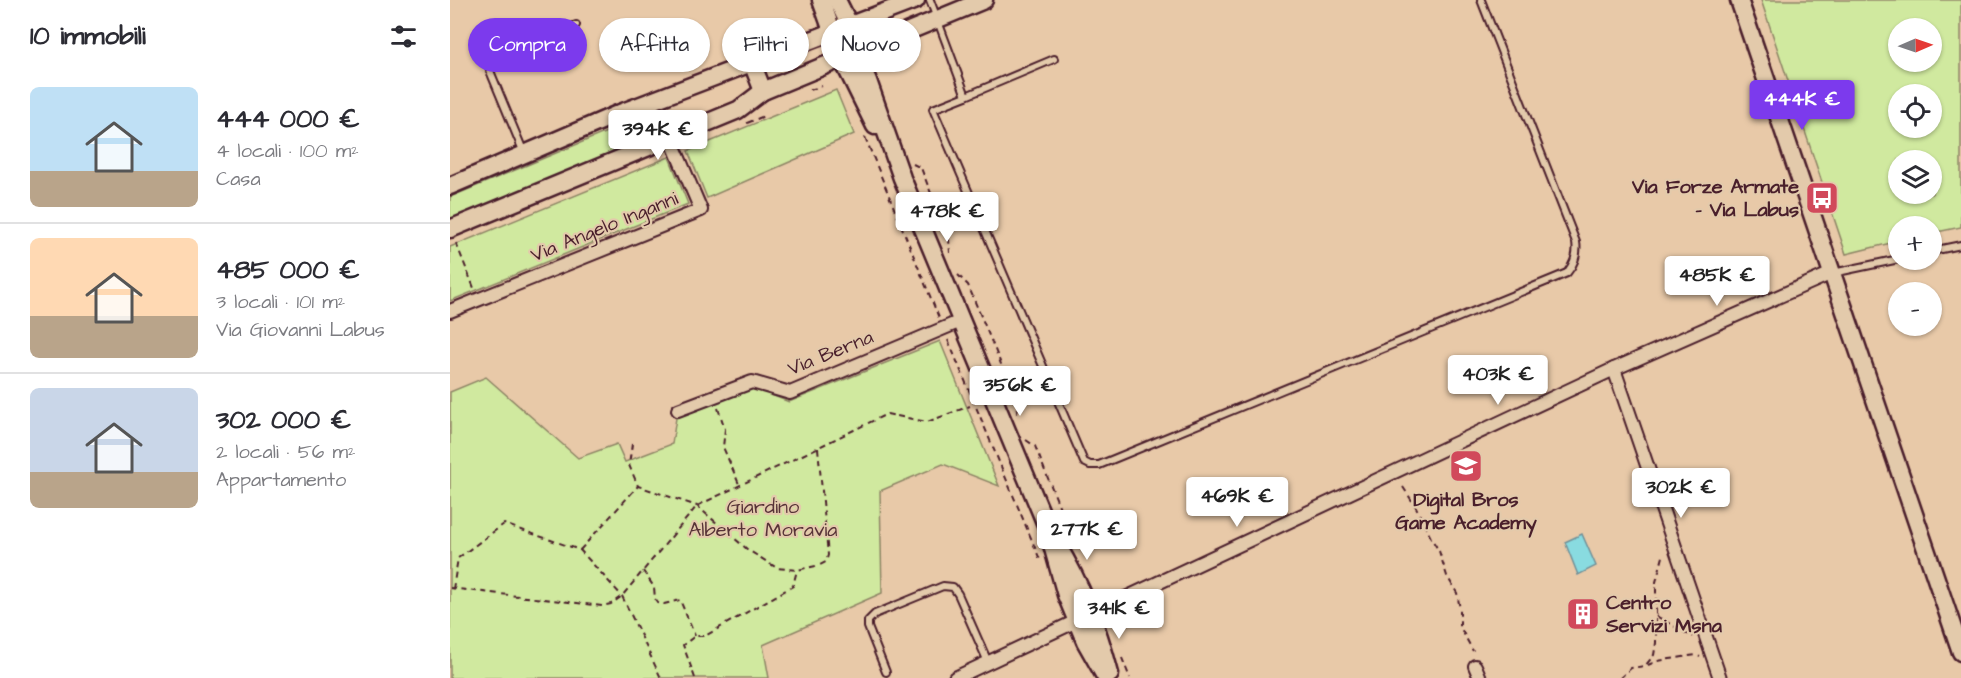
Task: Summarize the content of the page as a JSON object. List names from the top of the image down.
{
  "streets": {
    "street": ["Via Angelo Inganni", "Via Berna"]
  },
  "parks": ["Giardino Alberto Moravia"],
  "places": {
    "bus stop": ["Via Forze Armate - Via Labus"],
    "school or university": ["Digital Bros Game Academy"],
    "building": ["Centro Servizi Msna"]
  },
  "north": "right",
  "page": {
    "heading": "10 immobili",
    "map_buttons": ["+", "−"],
    "chip": [
      "Compra",
      "Affitta",
      "Filtri",
      "Nuovo"
    ],
    "list": [
      {
        "name": "444 000 €",
        "note": "4 locali · 100 m² · Casa"
      },
      {
        "name": "485 000 €",
        "note": "3 locali · 101 m² · Via Giovanni Labus"
      },
      {
        "name": "302 000 €",
        "note": "2 locali · 56 m² · Appartamento"
      }
    ],
    "price": [
      "444K €",
      "394K €",
      "478K €",
      "485K €",
      "403K €",
      "356K €",
      "302K €",
      "469K €",
      "277K €",
      "341K €"
    ]
  }
}
